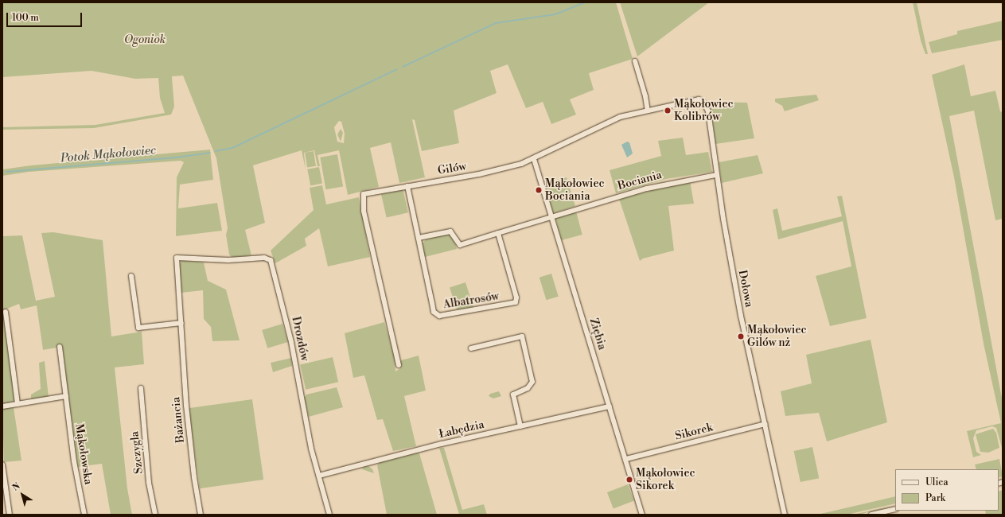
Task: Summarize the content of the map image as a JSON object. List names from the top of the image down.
{
  "streets": {
    "street": [
      "Gilów",
      "Bociania",
      "Dołowa",
      "Albatrosów",
      "Ziębia",
      "Drozdów",
      "Bażancia",
      "Łabędzia",
      "Sikorek",
      "Szczygla",
      "Mąkołowska"
    ]
  },
  "crossings": [
    ["Gilów", "Dołowa"],
    ["Gilów", "Albatrosów"],
    ["Gilów", "Ziębia"],
    ["Bociania", "Dołowa"],
    ["Bociania", "Ziębia"],
    ["Dołowa", "Sikorek"],
    ["Ziębia", "Łabędzia"],
    ["Ziębia", "Sikorek"],
    ["Drozdów", "Bażancia"],
    ["Drozdów", "Łabędzia"]
  ],
  "water": ["Potok Mąkołowiec"],
  "parks": ["Ogoniok"],
  "places": [
    "Mąkołowiec Kolibrów",
    "Mąkołowiec Bociania",
    "Mąkołowiec Gilów nż",
    "Mąkołowiec Sikorek"
  ],
  "legend": ["Ulica", "Park"],
  "scale_bar": "100 m",
  "north": "top left"
}
